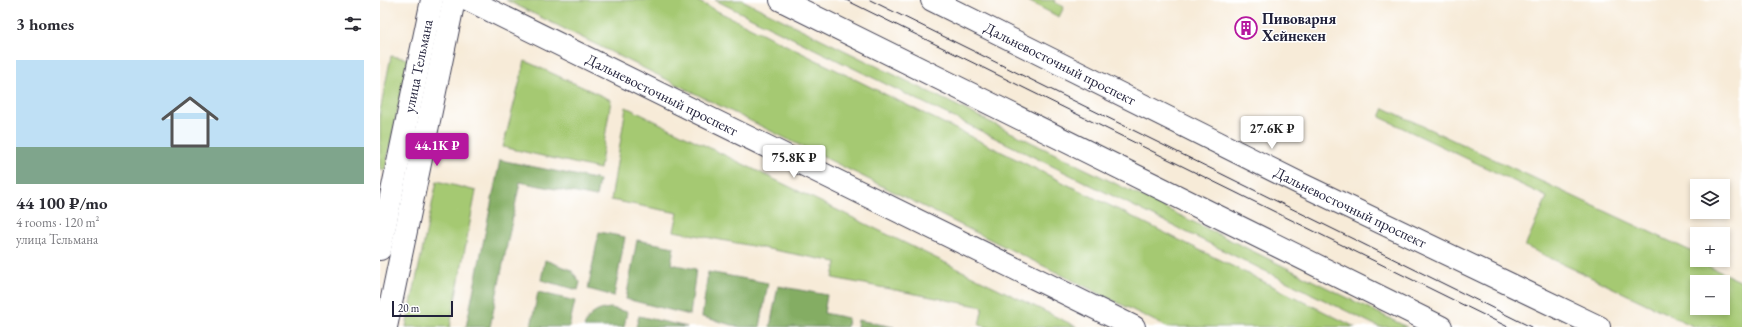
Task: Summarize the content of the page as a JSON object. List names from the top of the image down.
{
  "streets": {
    "main road": ["Дальневосточный проспект", "улица Тельмана"]
  },
  "places": {
    "building": ["Пивоварня Хейнекен"]
  },
  "scale_bar": "20 m",
  "page": {
    "heading": "3 homes",
    "list": [
      {
        "name": "44 100 ₽/mo",
        "note": "4 rooms · 120 m² · улица Тельмана"
      }
    ],
    "price": ["27.6K ₽", "44.1K ₽", "75.8K ₽"],
    "map_buttons": ["+", "−"],
    "scale": "20 m"
  }
}
